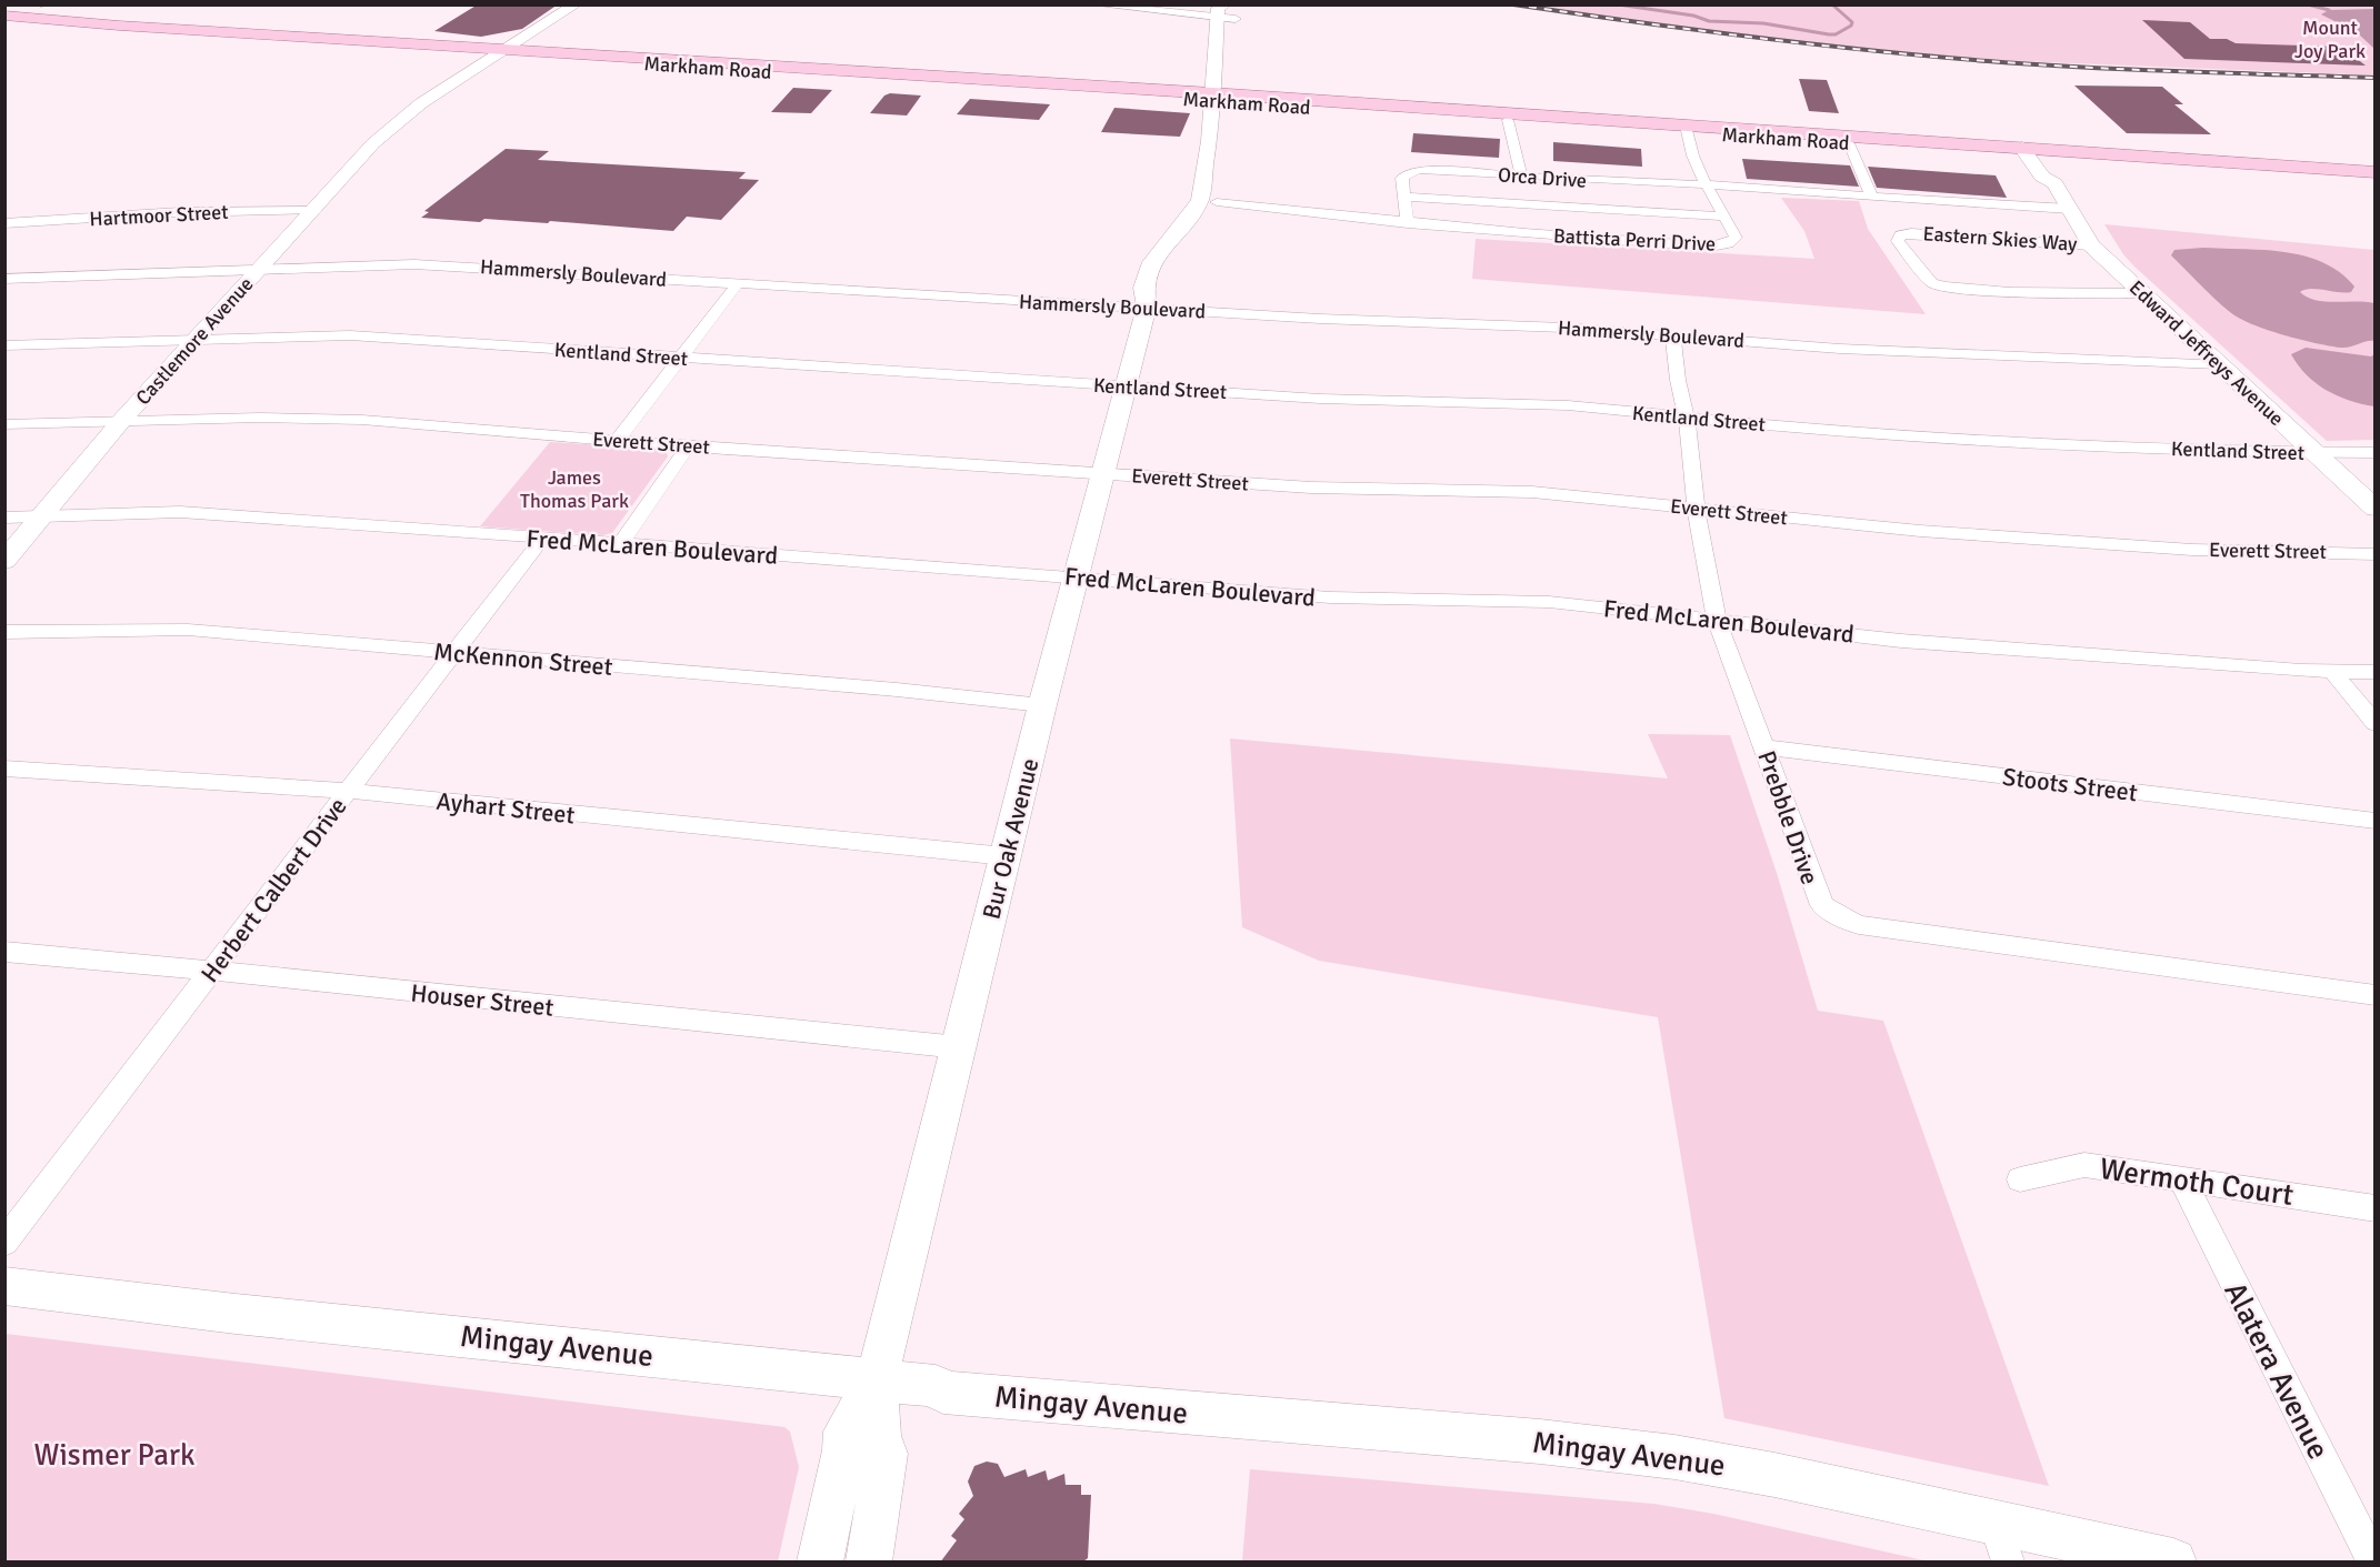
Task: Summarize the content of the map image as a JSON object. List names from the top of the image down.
{
  "streets": {
    "main road": ["Markham Road"],
    "street": [
      "Orca Drive",
      "Hartmoor Street",
      "Eastern Skies Way",
      "Battista Perri Drive",
      "Hammersly Boulevard",
      "Castlemore Avenue",
      "Edward Jeffreys Avenue",
      "Kentland Street",
      "Everett Street",
      "Fred McLaren Boulevard",
      "McKennon Street",
      "Stoots Street",
      "Ayhart Street",
      "Prebble Drive",
      "Bur Oak Avenue",
      "Herbert Calbert Drive",
      "Houser Street",
      "Wermoth Court",
      "Mingay Avenue",
      "Alatera Avenue"
    ]
  },
  "crossings": [
    ["Markham Road", "Battista Perri Drive"],
    ["Markham Road", "Castlemore Avenue"],
    ["Markham Road", "Edward Jeffreys Avenue"],
    ["Markham Road", "Bur Oak Avenue"],
    ["Orca Drive", "Battista Perri Drive"],
    ["Orca Drive", "Edward Jeffreys Avenue"],
    ["Hartmoor Street", "Castlemore Avenue"],
    ["Eastern Skies Way", "Edward Jeffreys Avenue"],
    ["Battista Perri Drive", "Bur Oak Avenue"],
    ["Hammersly Boulevard", "Castlemore Avenue"],
    ["Hammersly Boulevard", "Edward Jeffreys Avenue"],
    ["Hammersly Boulevard", "Prebble Drive"],
    ["Hammersly Boulevard", "Bur Oak Avenue"],
    ["Castlemore Avenue", "Kentland Street"],
    ["Castlemore Avenue", "Everett Street"],
    ["Castlemore Avenue", "Fred McLaren Boulevard"],
    ["Edward Jeffreys Avenue", "Kentland Street"],
    ["Kentland Street", "Prebble Drive"],
    ["Kentland Street", "Bur Oak Avenue"],
    ["Everett Street", "Prebble Drive"],
    ["Everett Street", "Bur Oak Avenue"],
    ["Fred McLaren Boulevard", "Prebble Drive"],
    ["Fred McLaren Boulevard", "Bur Oak Avenue"],
    ["Fred McLaren Boulevard", "Herbert Calbert Drive"],
    ["McKennon Street", "Bur Oak Avenue"],
    ["McKennon Street", "Herbert Calbert Drive"],
    ["Stoots Street", "Prebble Drive"],
    ["Ayhart Street", "Bur Oak Avenue"],
    ["Ayhart Street", "Herbert Calbert Drive"],
    ["Bur Oak Avenue", "Houser Street"],
    ["Bur Oak Avenue", "Mingay Avenue"],
    ["Herbert Calbert Drive", "Houser Street"],
    ["Wermoth Court", "Alatera Avenue"]
  ],
  "parks": ["Mount Joy Park", "James Thomas Park", "Wismer Park"]
}
